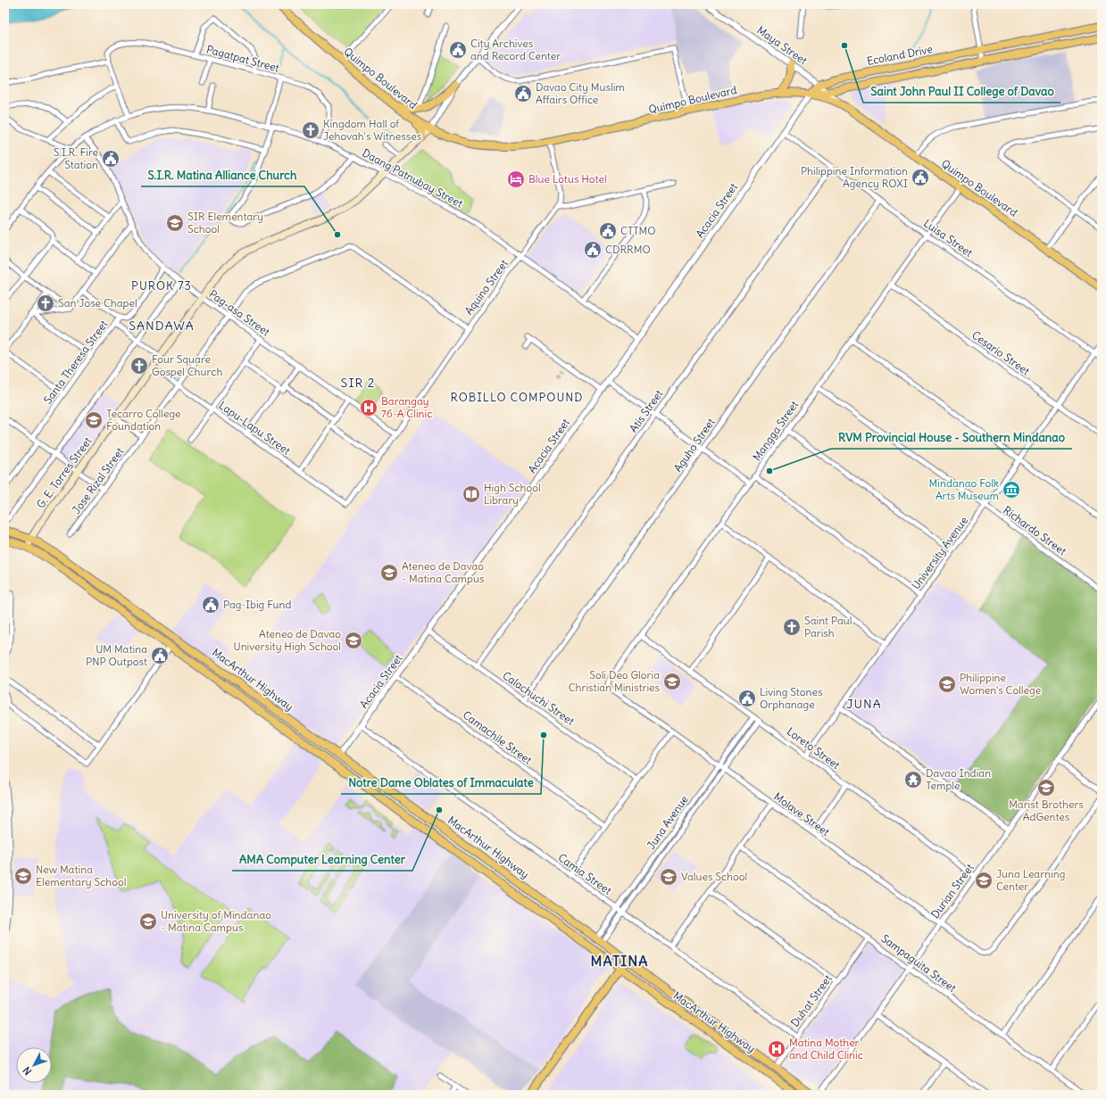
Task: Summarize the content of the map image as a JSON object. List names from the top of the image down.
{
  "streets": {
    "main road": [
      "Ecoland Drive",
      "Quimpo Boulevard",
      "G. E. Torres Street",
      "MacArthur Highway"
    ],
    "street": [
      "Maya Street",
      "Pagatpat Street",
      "Daang Patnubay Street",
      "Acacia Street",
      "Luisa Street",
      "Aquino Street",
      "Pag-asa Street",
      "Cesario Street",
      "Santa Theresa Street",
      "Atis Street",
      "Lapu-Lapu Street",
      "Mangga Street",
      "Aguho Street",
      "Jose Rizal Street",
      "Richardo Street",
      "University Avenue",
      "Calachuchi Street",
      "Camachile Street",
      "Loreto Street",
      "Molave Street",
      "Juna Avenue",
      "Camia Street",
      "Durian Street",
      "Sampaguita Street",
      "Duhat Street"
    ]
  },
  "crossings": [
    ["Maya Street", "Ecoland Drive"],
    ["Maya Street", "Quimpo Boulevard"],
    ["Ecoland Drive", "Quimpo Boulevard"],
    ["Ecoland Drive", "Acacia Street"],
    ["Pagatpat Street", "Daang Patnubay Street"],
    ["Quimpo Boulevard", "Acacia Street"],
    ["Quimpo Boulevard", "Mangga Street"],
    ["Quimpo Boulevard", "G. E. Torres Street"],
    ["Daang Patnubay Street", "Acacia Street"],
    ["Daang Patnubay Street", "Aquino Street"],
    ["Daang Patnubay Street", "Pag-asa Street"],
    ["Daang Patnubay Street", "G. E. Torres Street"],
    ["Acacia Street", "Luisa Street"],
    ["Acacia Street", "MacArthur Highway"],
    ["Acacia Street", "Calachuchi Street"],
    ["Acacia Street", "Camachile Street"],
    ["Acacia Street", "Camia Street"],
    ["Luisa Street", "Atis Street"],
    ["Luisa Street", "Mangga Street"],
    ["Luisa Street", "Aguho Street"],
    ["Luisa Street", "University Avenue"],
    ["Aquino Street", "Pag-asa Street"],
    ["Aquino Street", "Lapu-Lapu Street"],
    ["Aquino Street", "Jose Rizal Street"],
    ["Pag-asa Street", "Santa Theresa Street"],
    ["Pag-asa Street", "G. E. Torres Street"],
    ["Pag-asa Street", "Jose Rizal Street"],
    ["Cesario Street", "Mangga Street"],
    ["Cesario Street", "University Avenue"],
    ["Atis Street", "Calachuchi Street"],
    ["Lapu-Lapu Street", "G. E. Torres Street"],
    ["Lapu-Lapu Street", "Jose Rizal Street"],
    ["Mangga Street", "Richardo Street"],
    ["Mangga Street", "Loreto Street"],
    ["Mangga Street", "Molave Street"],
    ["Aguho Street", "Calachuchi Street"],
    ["G. E. Torres Street", "MacArthur Highway"],
    ["Richardo Street", "University Avenue"],
    ["University Avenue", "Loreto Street"],
    ["MacArthur Highway", "Juna Avenue"],
    ["MacArthur Highway", "Duhat Street"],
    ["Loreto Street", "Juna Avenue"],
    ["Loreto Street", "Durian Street"],
    ["Molave Street", "Juna Avenue"],
    ["Molave Street", "Durian Street"],
    ["Juna Avenue", "Camia Street"],
    ["Camia Street", "Duhat Street"],
    ["Durian Street", "Sampaguita Street"],
    ["Sampaguita Street", "Duhat Street"]
  ],
  "districts": [
    "PUROK 73",
    "SANDAWA",
    "SIR 2",
    "ROBILLO COMPOUND",
    "JUNA",
    "MATINA"
  ],
  "places": {
    "other": [
      "Saint John Paul II College of Davao",
      "S.I.R. Matina Alliance Church",
      "RVM Provincial House - Southern Mindanao",
      "Notre Dame Oblates of Immaculate",
      "AMA Computer Learning Center"
    ],
    "public building": [
      "City Archives and Record Center",
      "Davao City Muslim Affairs Office",
      "S.I.R. Fire Station",
      "Philippine Information Agency ROXI",
      "CTTMO",
      "CDRRMO",
      "Pag-Ibig Fund",
      "UM Matina PNP Outpost",
      "Living Stones Orphanage"
    ],
    "church": [
      "Kingdom Hall of Jehovah's Witnesses",
      "San Jose Chapel",
      "Four Square Gospel Church",
      "Saint Paul Parish"
    ],
    "hotel": ["Blue Lotus Hotel"],
    "school or university": [
      "SIR Elementary School",
      "Tecarro College Foundation",
      "Ateneo de Davao - Matina Campus",
      "Ateneo de Davao University High School",
      "Soli Deo Gloria Christian Ministries",
      "Philippine Women's College",
      "Marist Brothers AdGentes",
      "New Matina Elementary School",
      "Values School",
      "Juna Learning Center",
      "University of Mindanao - Matina Campus"
    ],
    "hospital": ["Barangay 76-A Clinic", "Matina Mother and Child Clinic"],
    "museum": ["Mindanao Folk Arts Museum"],
    "library": ["High School Library"],
    "temple": ["Davao Indian Temple"]
  },
  "north": "bottom left"
}
